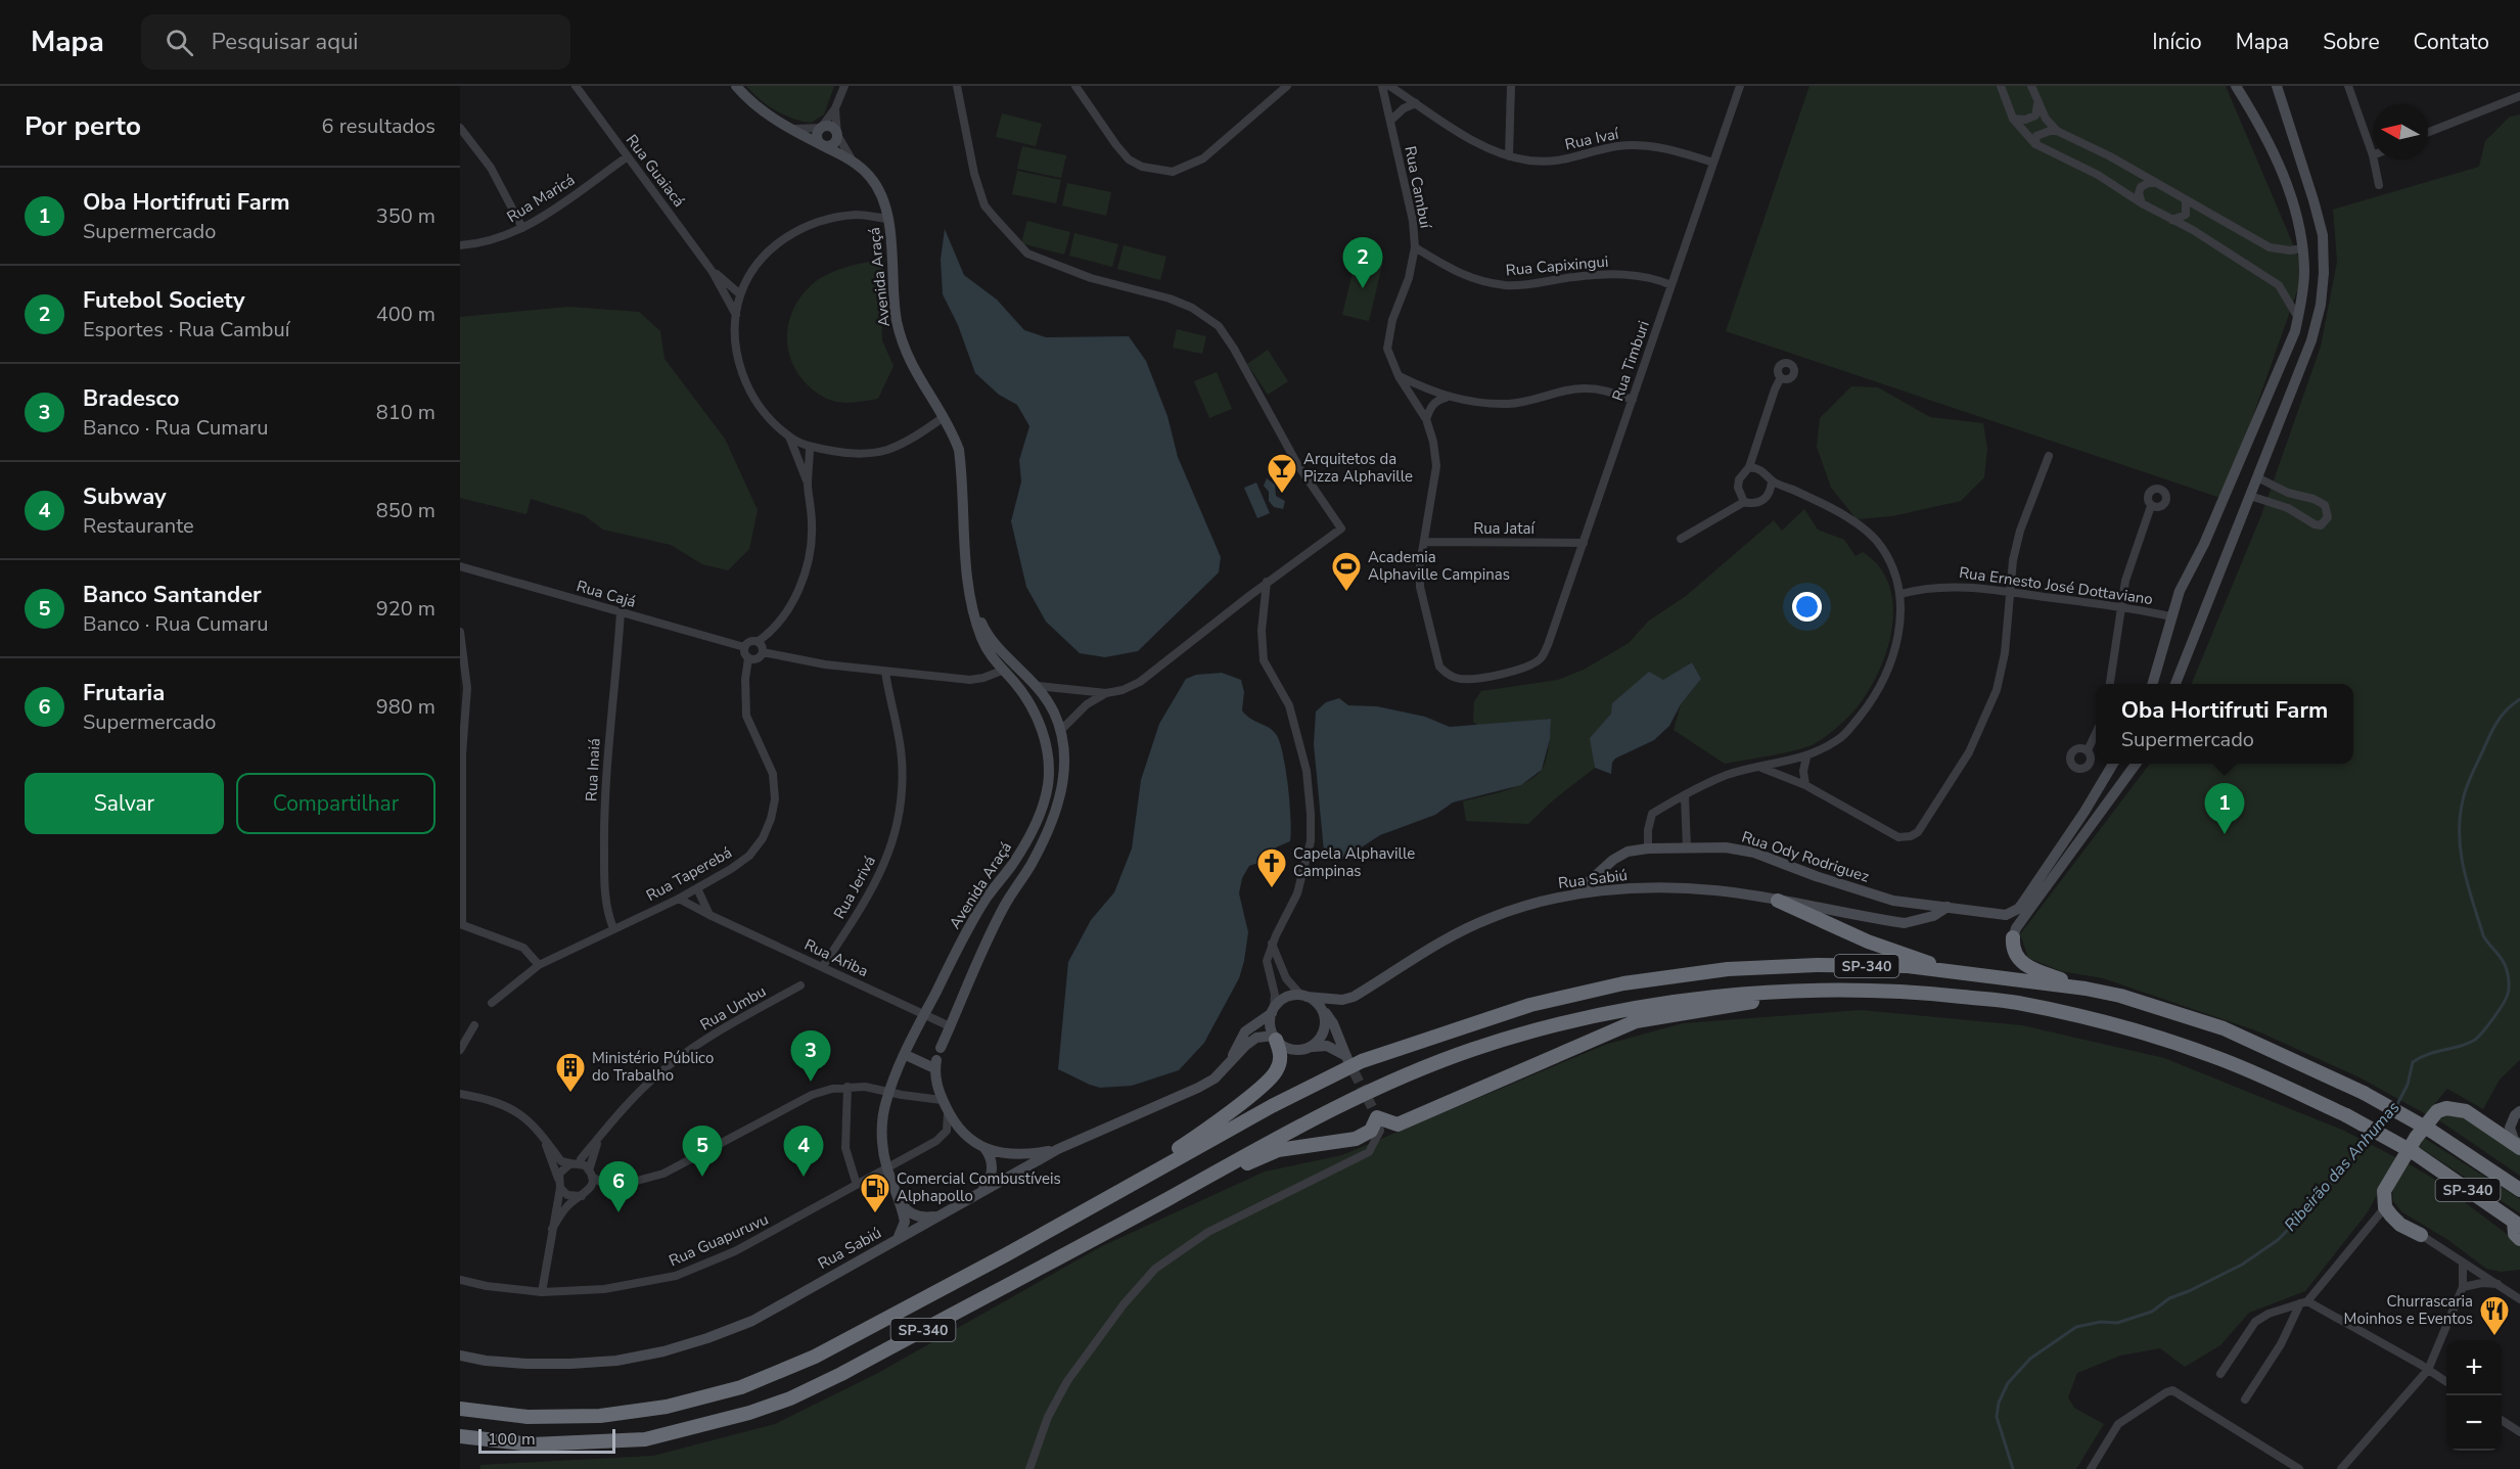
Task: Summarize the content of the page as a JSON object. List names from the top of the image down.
{
  "streets": {
    "highway": ["SP-340"],
    "main road": ["Avenida Araçá", "Rua Ody Rodriguez", "Rua Sabiú"],
    "street": [
      "Rua Ivaí",
      "Rua Guaiacá",
      "Rua Cambuí",
      "Rua Maricá",
      "Rua Capixingui",
      "Rua Timburi",
      "Rua Jataí",
      "Rua Ernesto José Dottaviano",
      "Rua Cajá",
      "Rua Inaiá",
      "Rua Taperebá",
      "Rua Jerivá",
      "Rua Ariba",
      "Rua Umbu",
      "Rua Guapuruvu"
    ]
  },
  "crossings": [
    ["Rua Ivaí", "Rua Timburi"],
    ["Rua Guaiacá", "Rua Maricá"],
    ["Rua Cambuí", "Rua Capixingui"],
    ["Rua Cambuí", "Rua Timburi"],
    ["Rua Cambuí", "Rua Jataí"],
    ["Rua Capixingui", "Rua Timburi"],
    ["Avenida Araçá", "Rua Sabiú"],
    ["Avenida Araçá", "Rua Ariba"],
    ["Avenida Araçá", "Rua Guapuruvu"],
    ["Rua Timburi", "Rua Jataí"],
    ["Rua Cajá", "Rua Inaiá"],
    ["Rua Cajá", "Rua Taperebá"],
    ["Rua Inaiá", "Rua Taperebá"],
    ["Rua Ody Rodriguez", "Rua Sabiú"],
    ["Rua Taperebá", "Rua Ariba"],
    ["Rua Jerivá", "Rua Ariba"]
  ],
  "water": ["Ribeirão das Anhumas"],
  "places": {
    "bar": ["Arquitetos da Pizza Alphaville"],
    "sports": ["Academia Alphaville Campinas"],
    "church": ["Capela Alphaville Campinas"],
    "building": ["Ministério Público do Trabalho"],
    "fuel station": ["Comercial Combustíveis Alphapollo"],
    "restaurant": ["Churrascaria Moinhos e Eventos"]
  },
  "scale_bar": "100 m",
  "north": "left",
  "page": {
    "header": "Mapa",
    "search": "Pesquisar aqui",
    "nav": [
      "Início",
      "Mapa",
      "Sobre",
      "Contato"
    ],
    "heading": ["Por perto", "6 resultados"],
    "list": [
      {
        "mark": "1",
        "name": "Oba Hortifruti Farm",
        "note": "Supermercado",
        "value": "350 m"
      },
      {
        "mark": "2",
        "name": "Futebol Society",
        "note": "Esportes · Rua Cambuí",
        "value": "400 m"
      },
      {
        "mark": "3",
        "name": "Bradesco",
        "note": "Banco · Rua Cumaru",
        "value": "810 m"
      },
      {
        "mark": "4",
        "name": "Subway",
        "note": "Restaurante",
        "value": "850 m"
      },
      {
        "mark": "5",
        "name": "Banco Santander",
        "note": "Banco · Rua Cumaru",
        "value": "920 m"
      },
      {
        "mark": "6",
        "name": "Frutaria",
        "note": "Supermercado",
        "value": "980 m"
      }
    ],
    "pins": [
      "2",
      "1",
      "3",
      "4",
      "5",
      "6"
    ],
    "popup": ["Oba Hortifruti Farm", "Supermercado"],
    "buttons": ["Salvar", "Compartilhar"],
    "map_buttons": ["+", "−"],
    "scale": "100 m"
  }
}
